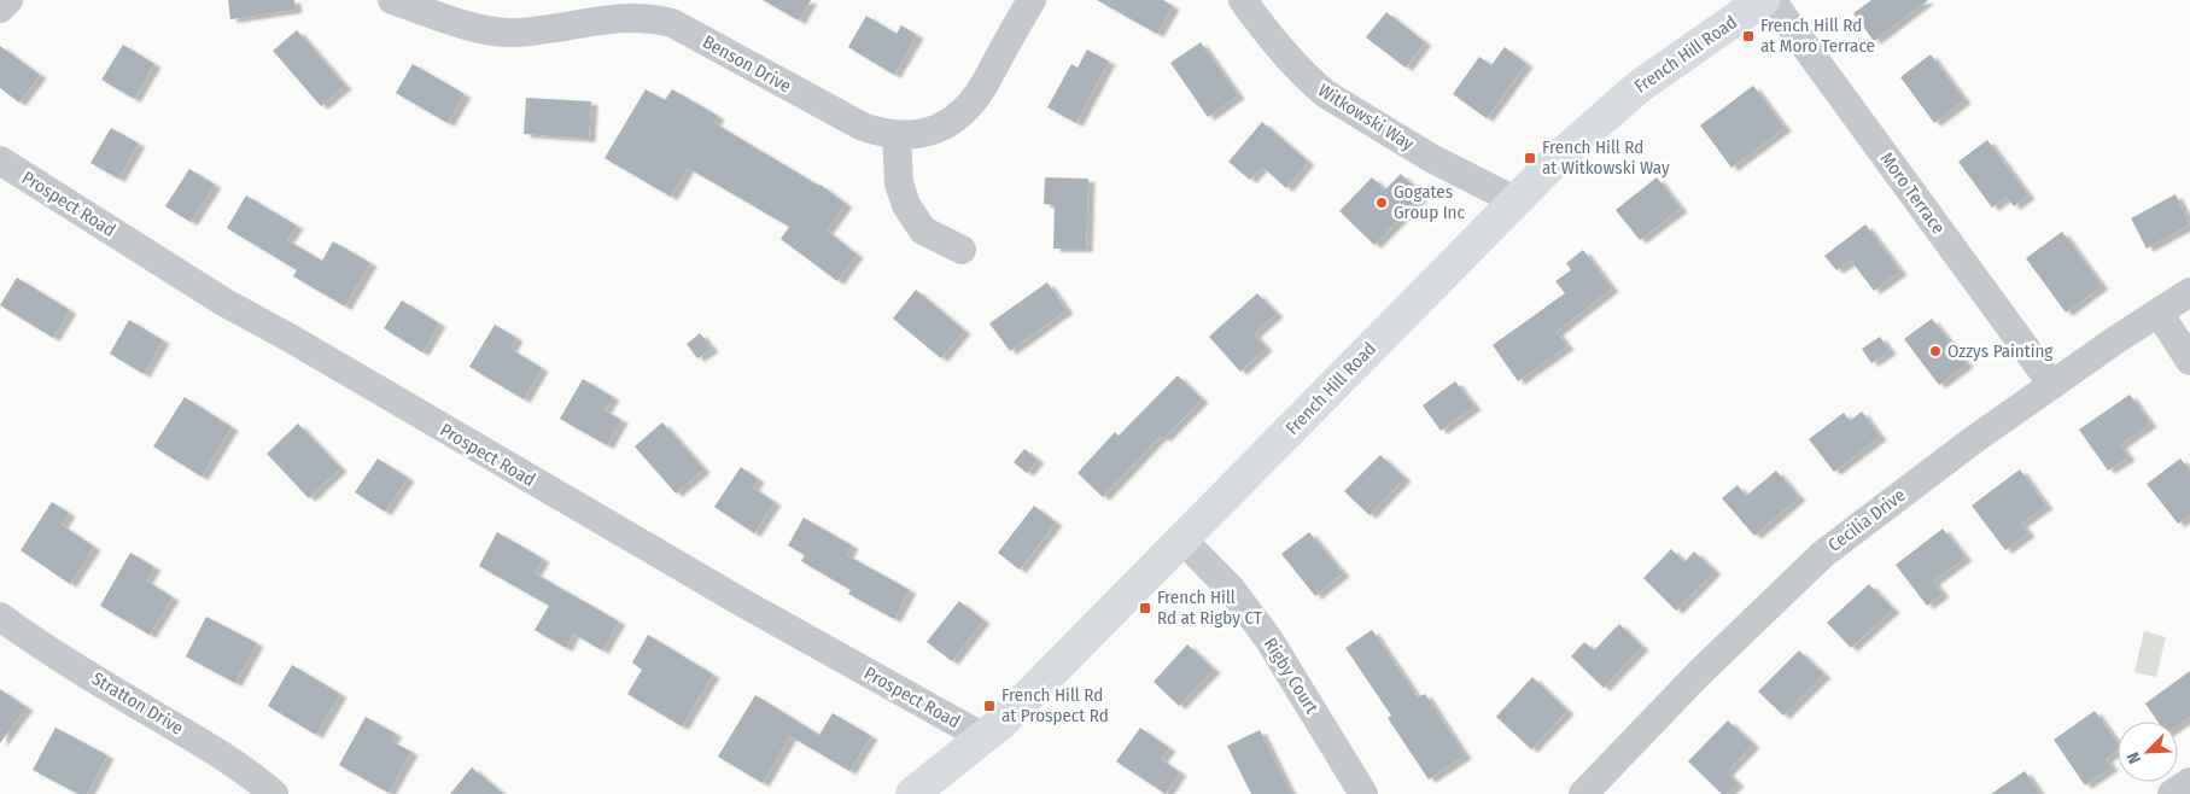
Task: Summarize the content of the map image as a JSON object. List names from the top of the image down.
{
  "streets": {
    "main road": ["French Hill Road"],
    "street": [
      "Benson Drive",
      "Witkowski Way",
      "Moro Terrace",
      "Prospect Road",
      "Cecilia Drive",
      "Rigby Court",
      "Stratton Drive"
    ]
  },
  "crossings": [
    ["French Hill Road", "Witkowski Way"],
    ["French Hill Road", "Prospect Road"],
    ["French Hill Road", "Rigby Court"],
    ["Moro Terrace", "Cecilia Drive"]
  ],
  "places": {
    "transit": [
      "French Hill Rd at Moro Terrace",
      "French Hill Rd at Witkowski Way",
      "French Hill Rd at Rigby CT",
      "French Hill Rd at Prospect Rd"
    ],
    "other": ["Gogates Group Inc", "Ozzys Painting"]
  },
  "north": "bottom left"
}
